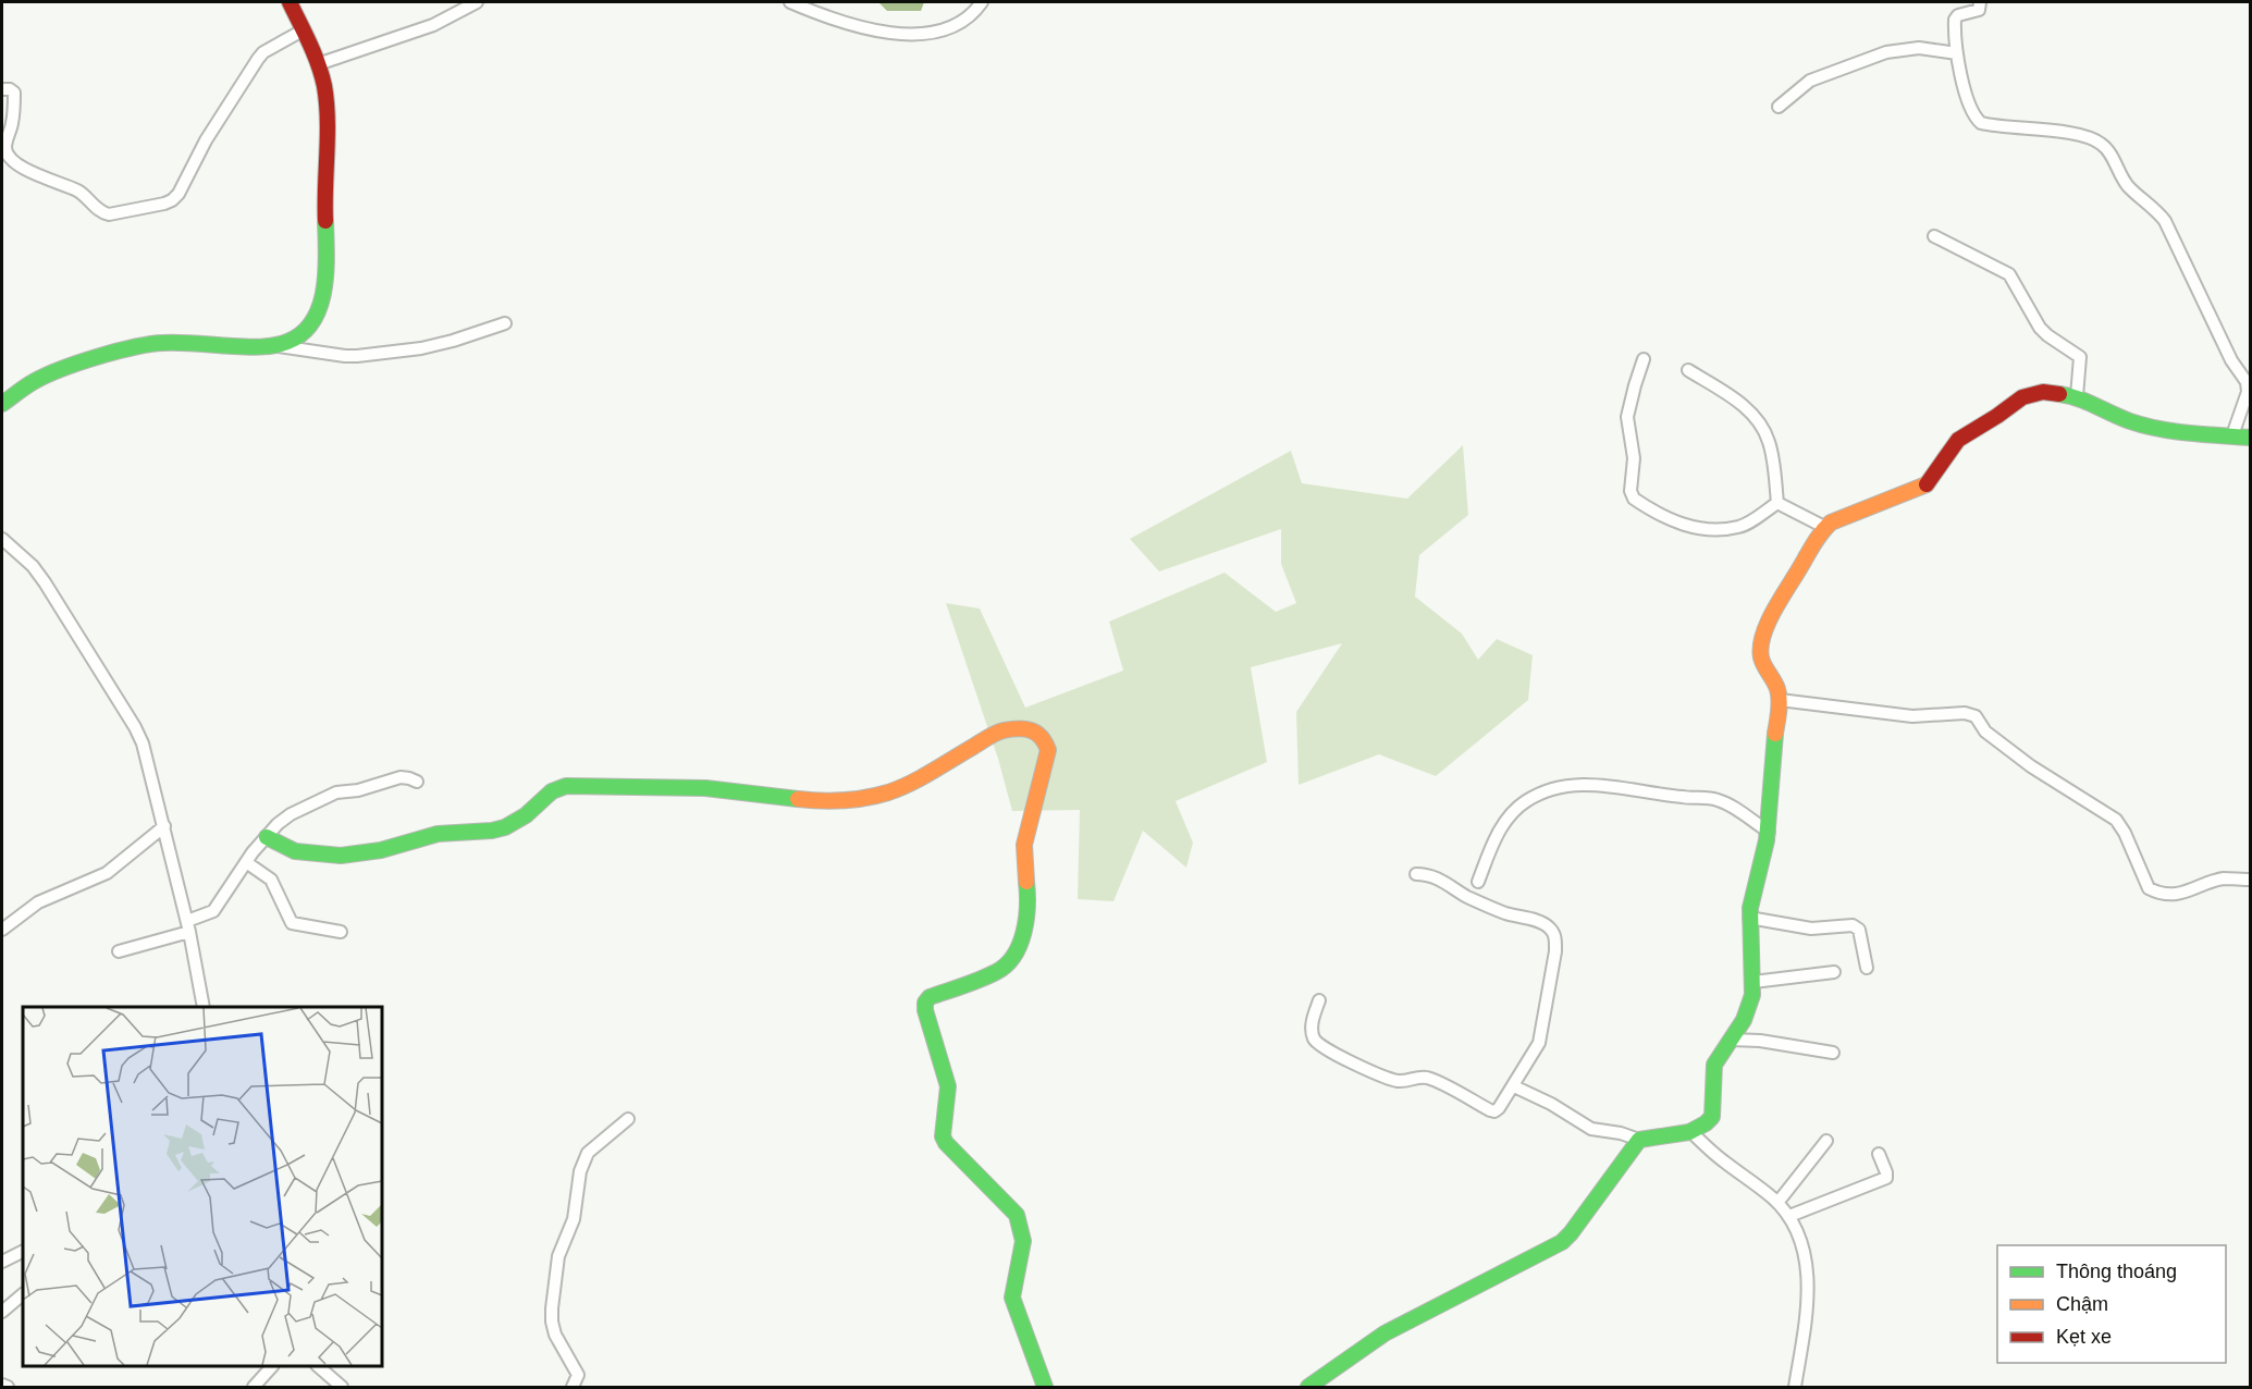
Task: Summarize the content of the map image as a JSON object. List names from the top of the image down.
{
  "legend": ["Thông thoáng", "Chậm", "Kẹt xe"]
}
